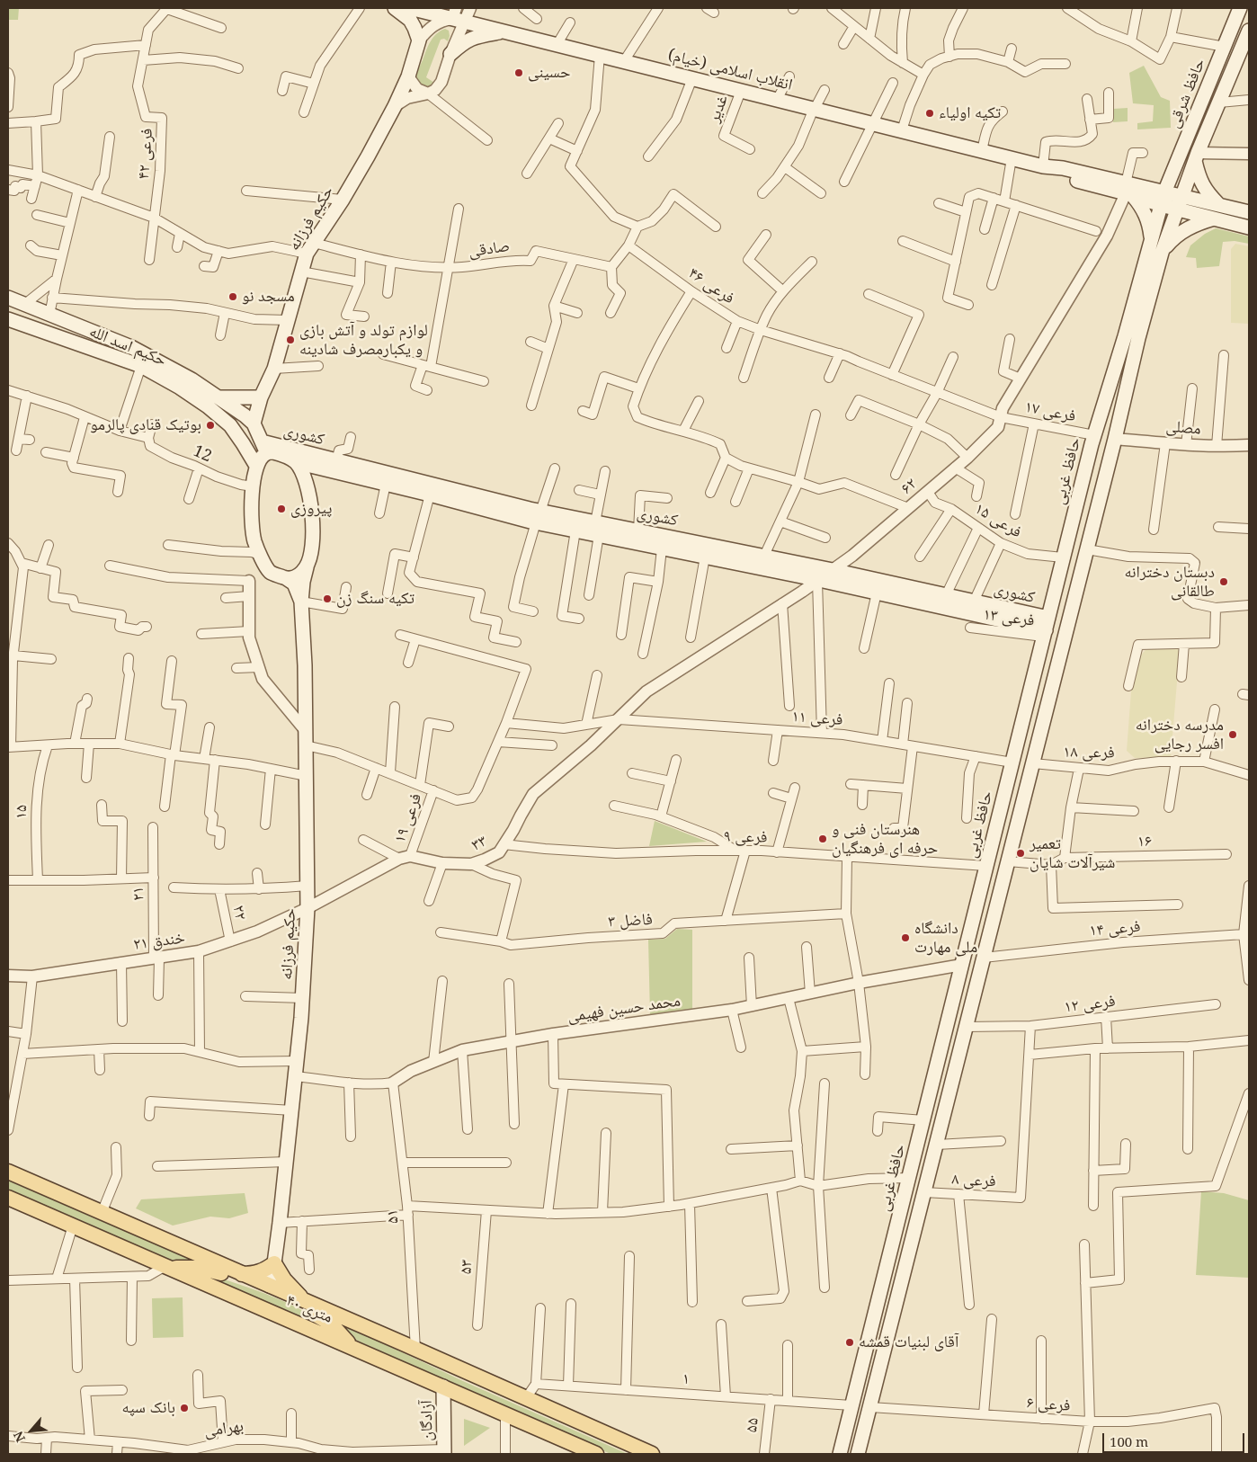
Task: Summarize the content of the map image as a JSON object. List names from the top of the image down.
{
  "streets": {
    "main road": [
      "انقلاب اسلامی (خیام)",
      "حافظ شرقی",
      "حکیم فرزانه",
      "حکیم اسد الله",
      "کشوری",
      "حافظ غربی",
      "۴۰ متری",
      "آزادگان"
    ],
    "street": [
      "غدیر",
      "فرعی ۴۲",
      "صادقی",
      "فرعی ۴۶",
      "فرعی ۱۷",
      "مصلی",
      "12",
      "۶۲",
      "فرعی ۱۵",
      "فرعی ۱۳",
      "فرعی ۱۱",
      "فرعی ۱۸",
      "۱۵",
      "فرعی ۱۹",
      "فرعی ۹",
      "۱۶",
      "۳۳",
      "۲۱",
      "۲۲",
      "فاضل ۳",
      "فرعی ۱۴",
      "۲۱ خندق",
      "فرعی ۱۲",
      "محمد حسین فهیمی",
      "فرعی ۸",
      "۵۱",
      "۵۳",
      "۱",
      "فرعی ۶",
      "۵۵",
      "بهرامی"
    ]
  },
  "crossings": [
    ["انقلاب اسلامی (خیام)", "حافظ شرقی"],
    ["انقلاب اسلامی (خیام)", "غدیر"],
    ["انقلاب اسلامی (خیام)", "حافظ غربی"],
    ["انقلاب اسلامی (خیام)", "۶۲"],
    ["حافظ شرقی", "حافظ غربی"],
    ["حکیم فرزانه", "صادقی"],
    ["حکیم فرزانه", "حکیم اسد الله"],
    ["حکیم فرزانه", "۲۱ خندق"],
    ["حکیم فرزانه", "محمد حسین فهیمی"],
    ["حکیم فرزانه", "۴۰ متری"],
    ["فرعی ۴۶", "فرعی ۱۷"],
    ["فرعی ۴۶", "۶۲"],
    ["فرعی ۱۷", "حافظ غربی"],
    ["فرعی ۱۷", "۶۲"],
    ["کشوری", "حافظ غربی"],
    ["کشوری", "۶۲"],
    ["کشوری", "فرعی ۱۳"],
    ["حافظ غربی", "فرعی ۱۵"],
    ["حافظ غربی", "فرعی ۱۳"],
    ["حافظ غربی", "فرعی ۱۱"],
    ["حافظ غربی", "فرعی ۹"],
    ["حافظ غربی", "محمد حسین فهیمی"],
    ["حافظ غربی", "۱"],
    ["۶۲", "فرعی ۱۵"],
    ["۶۲", "فرعی ۱۱"],
    ["۶۲", "۳۳"],
    ["فرعی ۱۱", "۳۳"],
    ["فرعی ۱۹", "۳۳"],
    ["فرعی ۹", "۳۳"],
    ["۲۱", "۲۱ خندق"],
    ["۲۲", "۲۱ خندق"],
    ["محمد حسین فهیمی", "۵۱"],
    ["۵۱", "۴۰ متری"],
    ["۴۰ متری", "آزادگان"],
    ["۱", "۵۵"],
    ["آزادگان", "بهرامی"]
  ],
  "places": [
    "حسینی",
    "تکیه اولیاء",
    "مسجد نو",
    "لوازم تولد و آتش بازی و یکبارمصرف شادینه",
    "بوتیک قنادی پالرمو",
    "پیروزی",
    "دبستان دخترانه طالقانی",
    "تکیه سنگ زن",
    "مدرسه دخترانه افسر رجایی",
    "هنرستان فنی و حرفه ای فرهنگیان",
    "تعمیر شیرآلات شایان",
    "دانشگاه ملی مهارت",
    "آقای لبنیات قمشه",
    "بانک سپه"
  ],
  "scale_bar": "100 m",
  "north": "bottom left"
}
